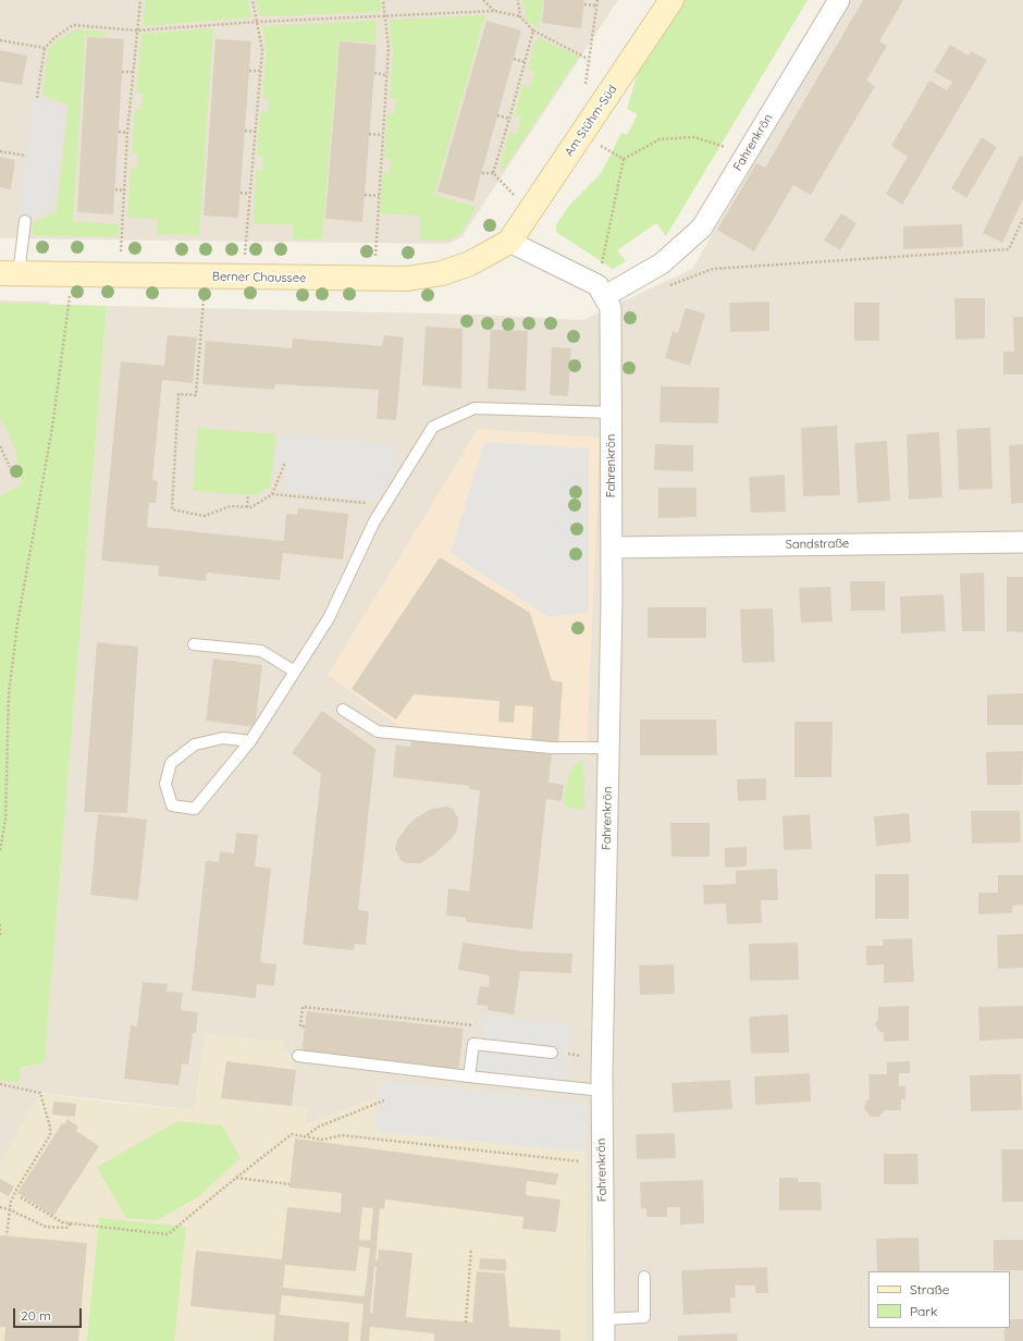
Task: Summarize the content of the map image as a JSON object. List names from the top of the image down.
{
  "streets": {
    "street": [
      "Am Stühm-Süd",
      "Fahrenkrön",
      "Berner Chaussee",
      "Sandstraße"
    ]
  },
  "crossings": [
    ["Am Stühm-Süd", "Berner Chaussee"],
    ["Fahrenkrön", "Sandstraße"]
  ],
  "legend": ["Straße", "Park"],
  "scale_bar": "20 m"
}
